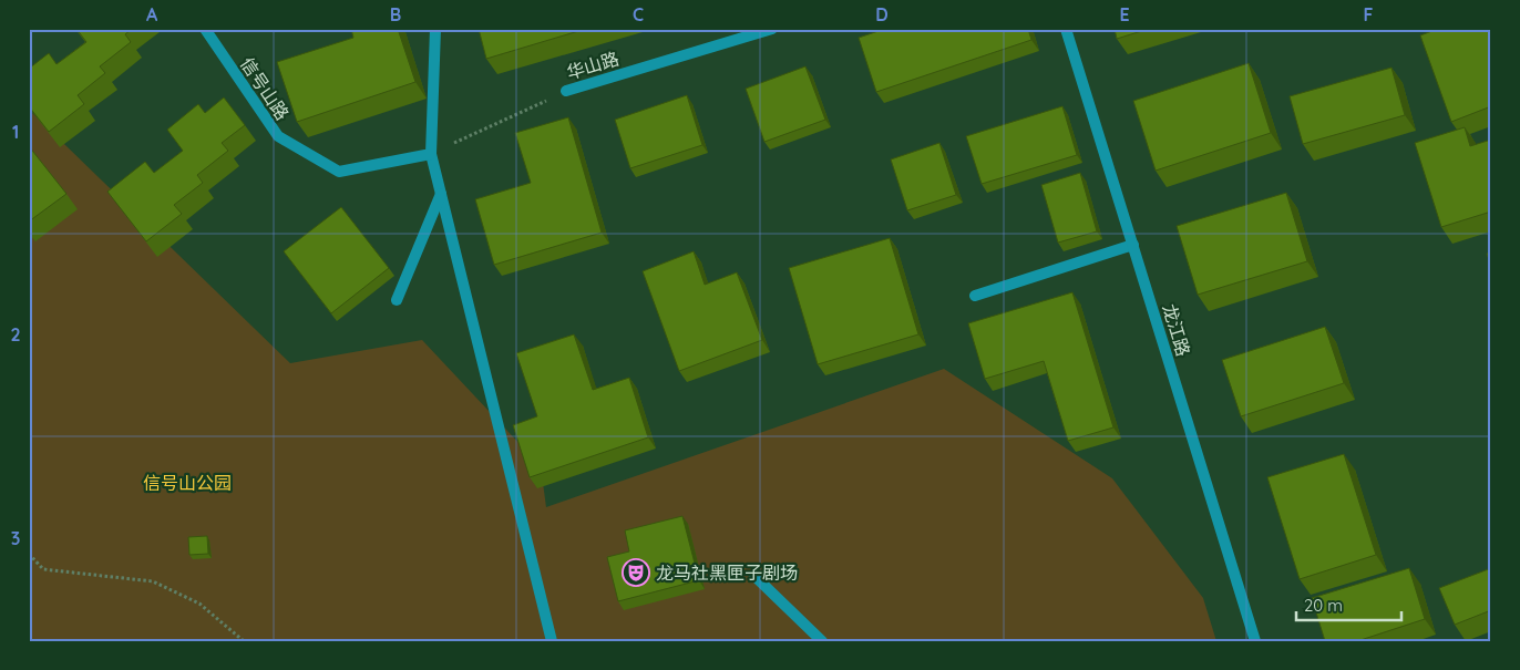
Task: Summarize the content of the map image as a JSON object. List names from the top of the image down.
{
  "streets": {
    "street": ["华山路", "信号山路", "龙江路"]
  },
  "crossings": [
    ["华山路", "信号山路"]
  ],
  "parks": ["信号山公园"],
  "places": {
    "theatre": ["龙马社黑匣子剧场"]
  },
  "scale_bar": "20 m",
  "grid": {
    "columns": [
      "A",
      "B",
      "C",
      "D",
      "E",
      "F"
    ],
    "rows": ["1", "2", "3"]
  }
}
